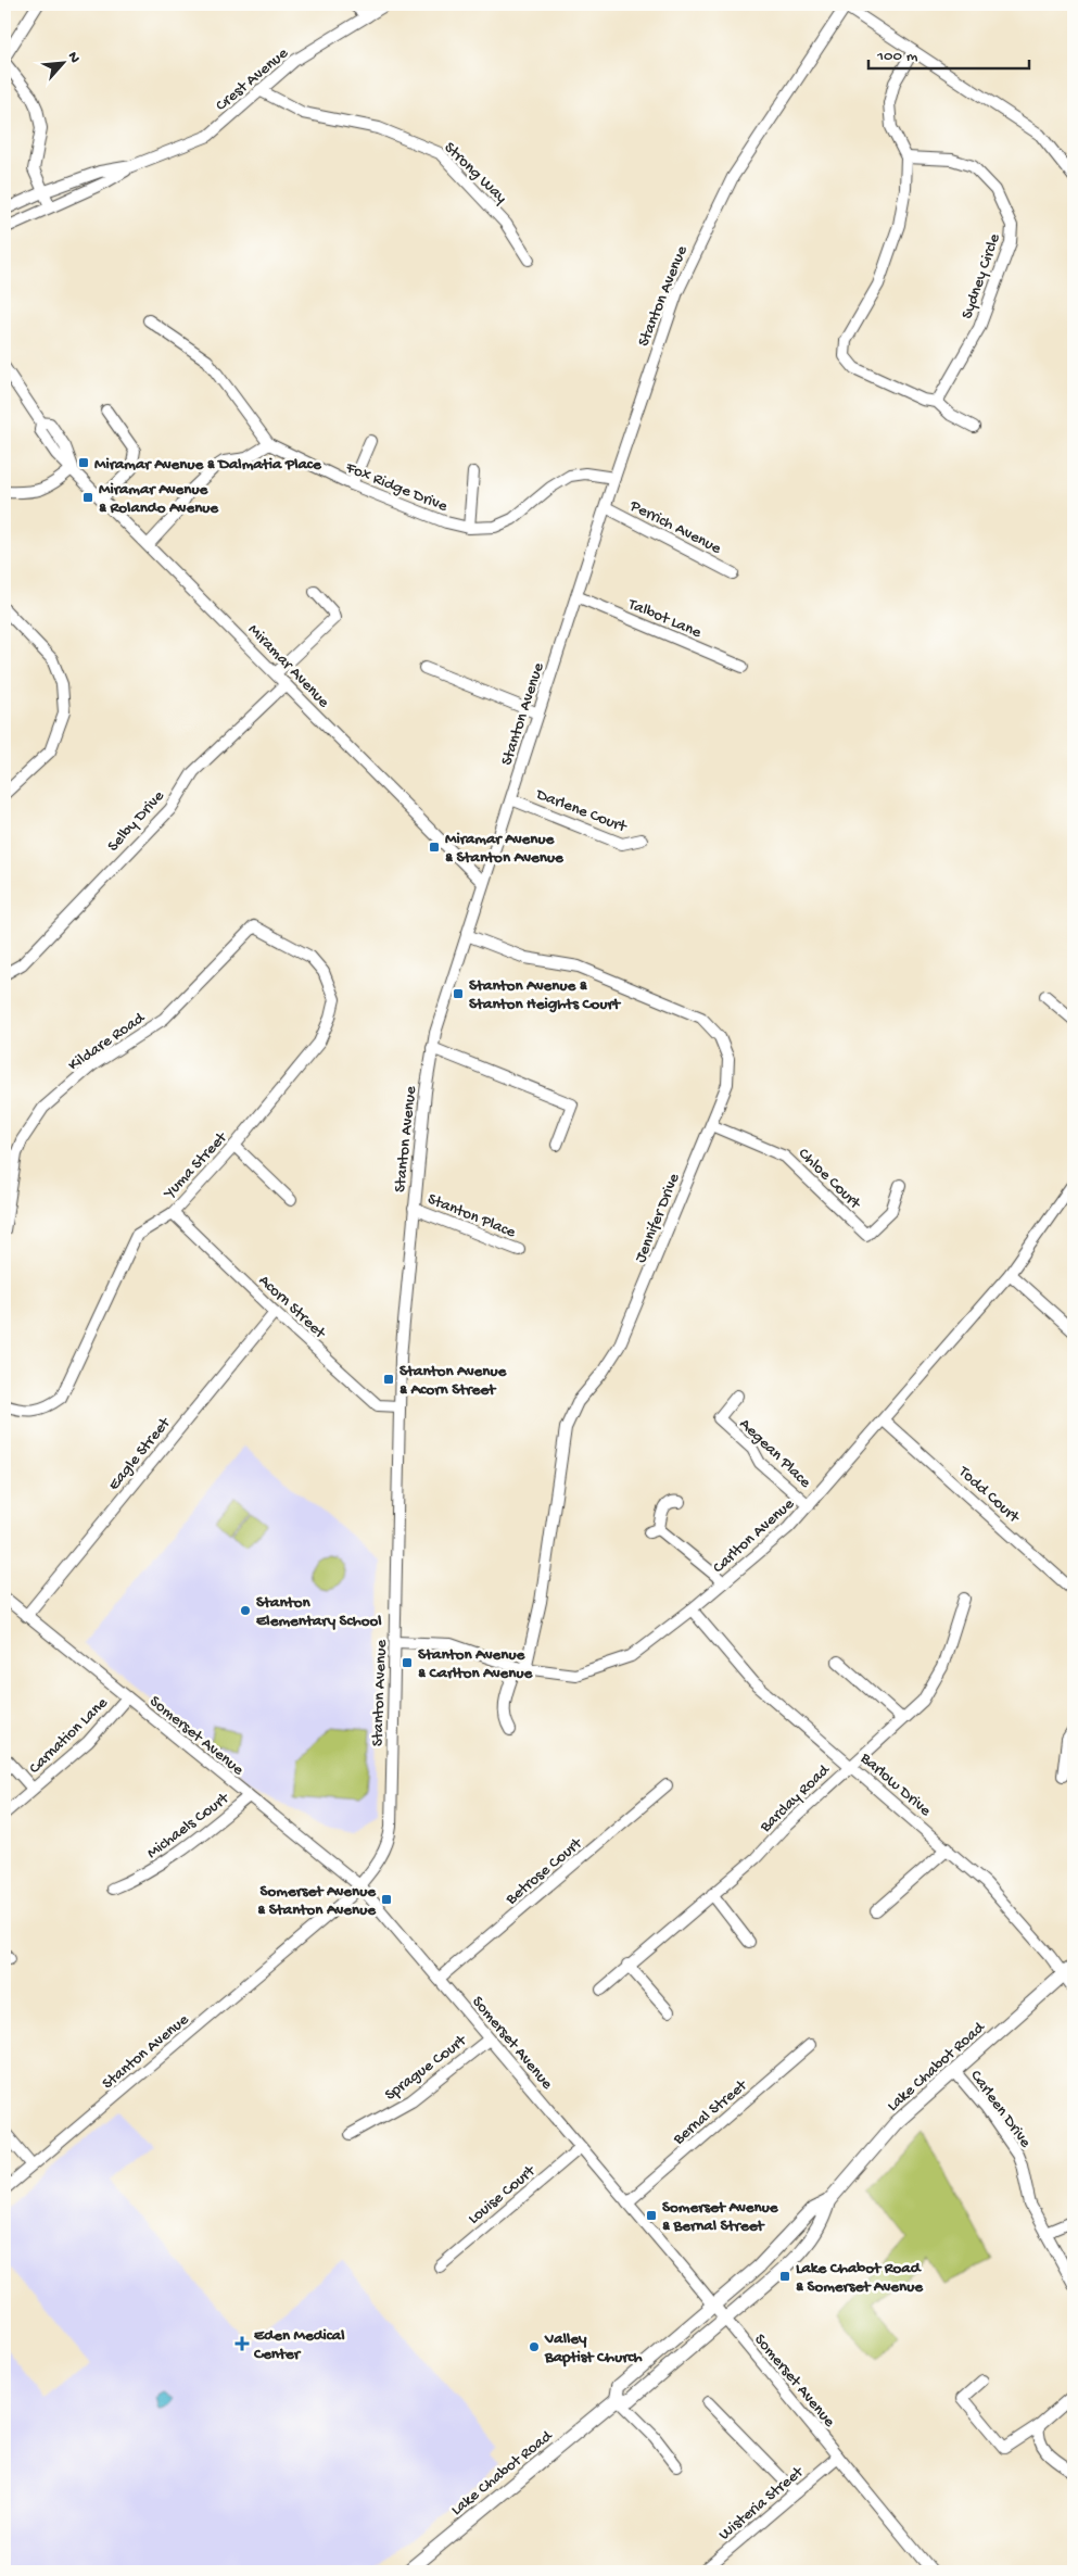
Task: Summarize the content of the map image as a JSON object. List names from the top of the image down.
{
  "streets": {
    "main road": ["Lake Chabot Road"],
    "street": [
      "Crest Avenue",
      "Strong Way",
      "Sydney Circle",
      "Stanton Avenue",
      "Fox Ridge Drive",
      "Perrich Avenue",
      "Talbot Lane",
      "Miramar Avenue",
      "Darlene Court",
      "Selby Drive",
      "Kildare Road",
      "Yuma Street",
      "Chloe Court",
      "Stanton Place",
      "Jennifer Drive",
      "Acorn Street",
      "Aegean Place",
      "Eagle Street",
      "Todd Court",
      "Carlton Avenue",
      "Carnation Lane",
      "Somerset Avenue",
      "Barlow Drive",
      "Barclay Road",
      "Michaels Court",
      "Betrose Court",
      "Sprague Court",
      "Carleen Drive",
      "Bernal Street",
      "Louise Court",
      "Wisteria Street"
    ]
  },
  "crossings": [
    ["Crest Avenue", "Strong Way"],
    ["Stanton Avenue", "Fox Ridge Drive"],
    ["Stanton Avenue", "Perrich Avenue"],
    ["Stanton Avenue", "Talbot Lane"],
    ["Stanton Avenue", "Miramar Avenue"],
    ["Stanton Avenue", "Darlene Court"],
    ["Stanton Avenue", "Stanton Place"],
    ["Stanton Avenue", "Jennifer Drive"],
    ["Stanton Avenue", "Acorn Street"],
    ["Stanton Avenue", "Carlton Avenue"],
    ["Stanton Avenue", "Somerset Avenue"],
    ["Miramar Avenue", "Selby Drive"],
    ["Kildare Road", "Yuma Street"],
    ["Yuma Street", "Acorn Street"],
    ["Chloe Court", "Jennifer Drive"],
    ["Jennifer Drive", "Carlton Avenue"],
    ["Acorn Street", "Eagle Street"],
    ["Aegean Place", "Carlton Avenue"],
    ["Eagle Street", "Somerset Avenue"],
    ["Todd Court", "Carlton Avenue"],
    ["Carlton Avenue", "Barlow Drive"],
    ["Carnation Lane", "Somerset Avenue"],
    ["Somerset Avenue", "Michaels Court"],
    ["Somerset Avenue", "Betrose Court"],
    ["Somerset Avenue", "Lake Chabot Road"],
    ["Somerset Avenue", "Sprague Court"],
    ["Somerset Avenue", "Bernal Street"],
    ["Somerset Avenue", "Louise Court"],
    ["Somerset Avenue", "Wisteria Street"],
    ["Barlow Drive", "Barclay Road"],
    ["Barlow Drive", "Lake Chabot Road"],
    ["Lake Chabot Road", "Carleen Drive"]
  ],
  "places": {
    "transit": [
      "Miramar Avenue & Dalmatia Place",
      "Miramar Avenue & Rolando Avenue",
      "Miramar Avenue & Stanton Avenue",
      "Stanton Avenue & Stanton Heights Court",
      "Stanton Avenue & Acorn Street",
      "Stanton Avenue & Carlton Avenue",
      "Somerset Avenue & Stanton Avenue",
      "Somerset Avenue & Bernal Street",
      "Lake Chabot Road & Somerset Avenue"
    ],
    "other": ["Stanton Elementary School", "Valley Baptist Church"],
    "health": ["Eden Medical Center"]
  },
  "scale_bar": "100 m",
  "north": "top right"
}
